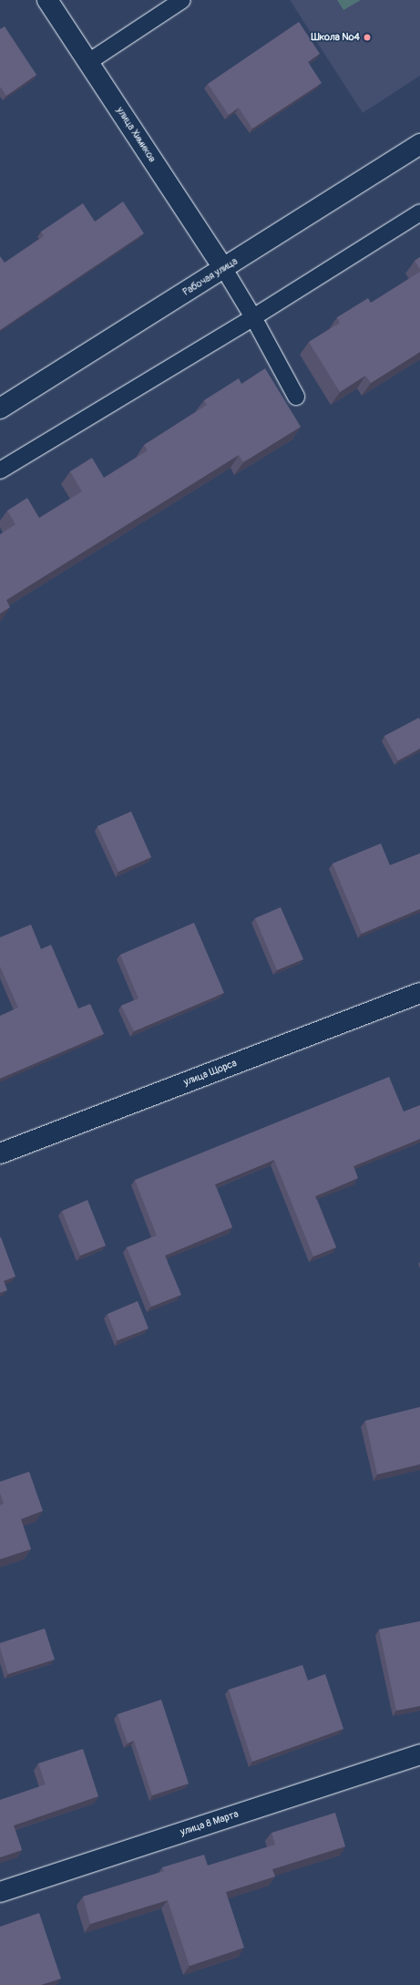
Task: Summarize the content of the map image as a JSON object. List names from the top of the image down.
{
  "streets": {
    "street": [
      "улица Химиков",
      "Рабочая улица",
      "улица Щорса",
      "улица 8 Марта"
    ]
  },
  "crossings": [
    ["улица Химиков", "Рабочая улица"]
  ],
  "places": ["Школа №4"]
}
